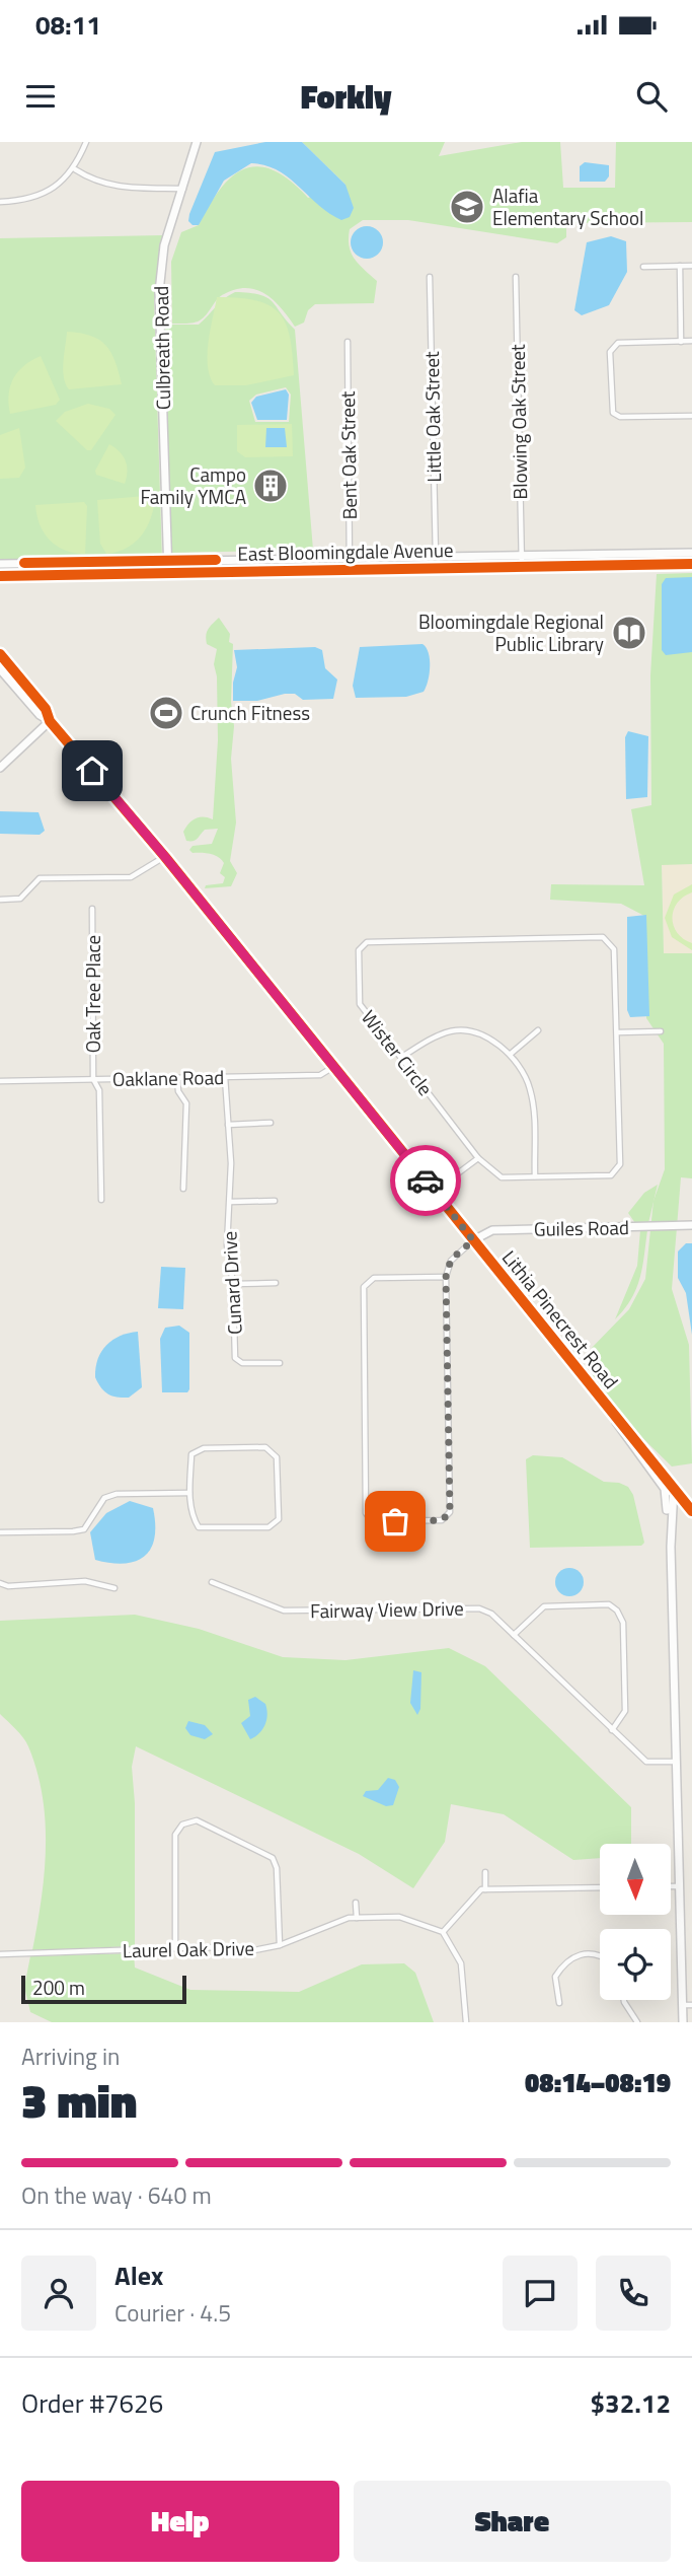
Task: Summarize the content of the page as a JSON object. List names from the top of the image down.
{
  "streets": {
    "main road": [
      "Culbreath Road",
      "East Bloomingdale Avenue",
      "Guiles Road",
      "Lithia Pinecrest Road"
    ],
    "street": [
      "Little Oak Street",
      "Blowing Oak Street",
      "Bent Oak Street",
      "Oak Tree Place",
      "Wister Circle",
      "Oaklane Road",
      "Cunard Drive",
      "Fairway View Drive",
      "Laurel Oak Drive"
    ]
  },
  "crossings": [
    ["Culbreath Road", "East Bloomingdale Avenue"],
    ["Little Oak Street", "East Bloomingdale Avenue"],
    ["Blowing Oak Street", "East Bloomingdale Avenue"],
    ["Bent Oak Street", "East Bloomingdale Avenue"],
    ["Oak Tree Place", "Oaklane Road"],
    ["Oaklane Road", "Cunard Drive"],
    ["Oaklane Road", "Lithia Pinecrest Road"],
    ["Guiles Road", "Lithia Pinecrest Road"]
  ],
  "places": {
    "school or university": ["Alafia Elementary School"],
    "building": ["Campo Family YMCA"],
    "library": ["Bloomingdale Regional Public Library"],
    "sports": ["Crunch Fitness"]
  },
  "scale_bar": "200 m",
  "north": "bottom",
  "page": {
    "status": "08:11",
    "header": "Forkly",
    "scale": "200 m",
    "heading": ["3 min", "Arriving in", "08:14–08:19"],
    "panel": [
      "Alex",
      "Courier · 4.5",
      "Order #7626",
      "$32.12"
    ],
    "bar": "On the way · 640 m",
    "buttons": ["Help", "Share"]
  }
}
